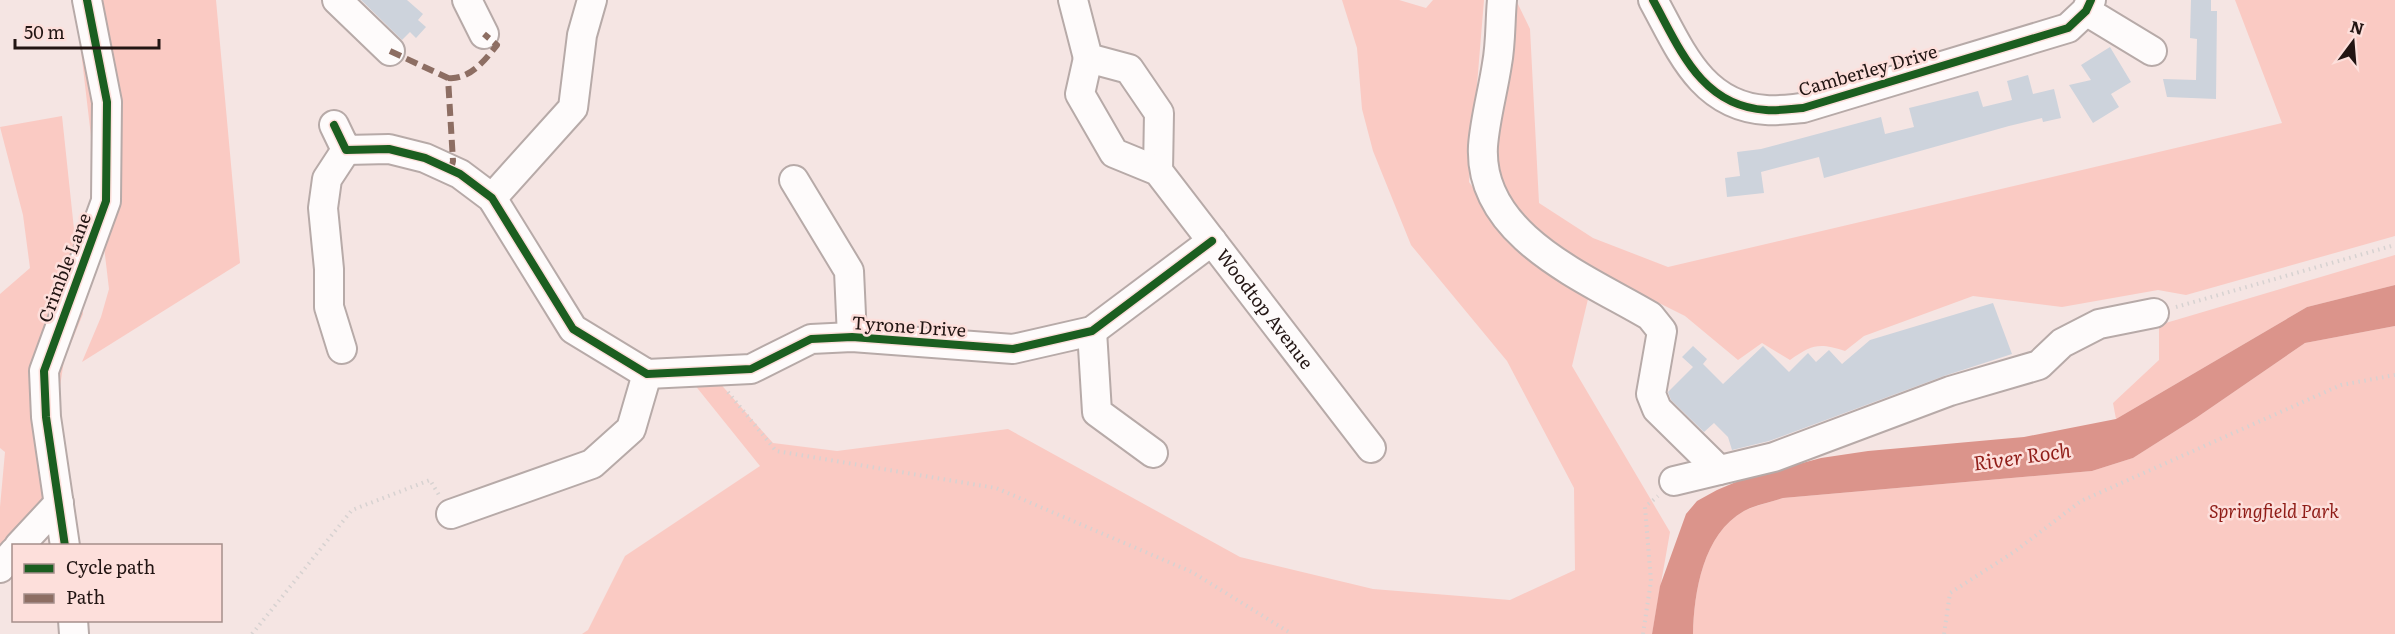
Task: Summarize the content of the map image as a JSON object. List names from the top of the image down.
{
  "streets": {
    "street": [
      "Camberley Drive",
      "Crimble Lane",
      "Woodtop Avenue",
      "Tyrone Drive"
    ]
  },
  "crossings": [
    ["Woodtop Avenue", "Tyrone Drive"]
  ],
  "water": ["River Roch"],
  "parks": ["Springfield Park"],
  "legend": ["Cycle path", "Path"],
  "scale_bar": "50 m",
  "north": "top"
}
